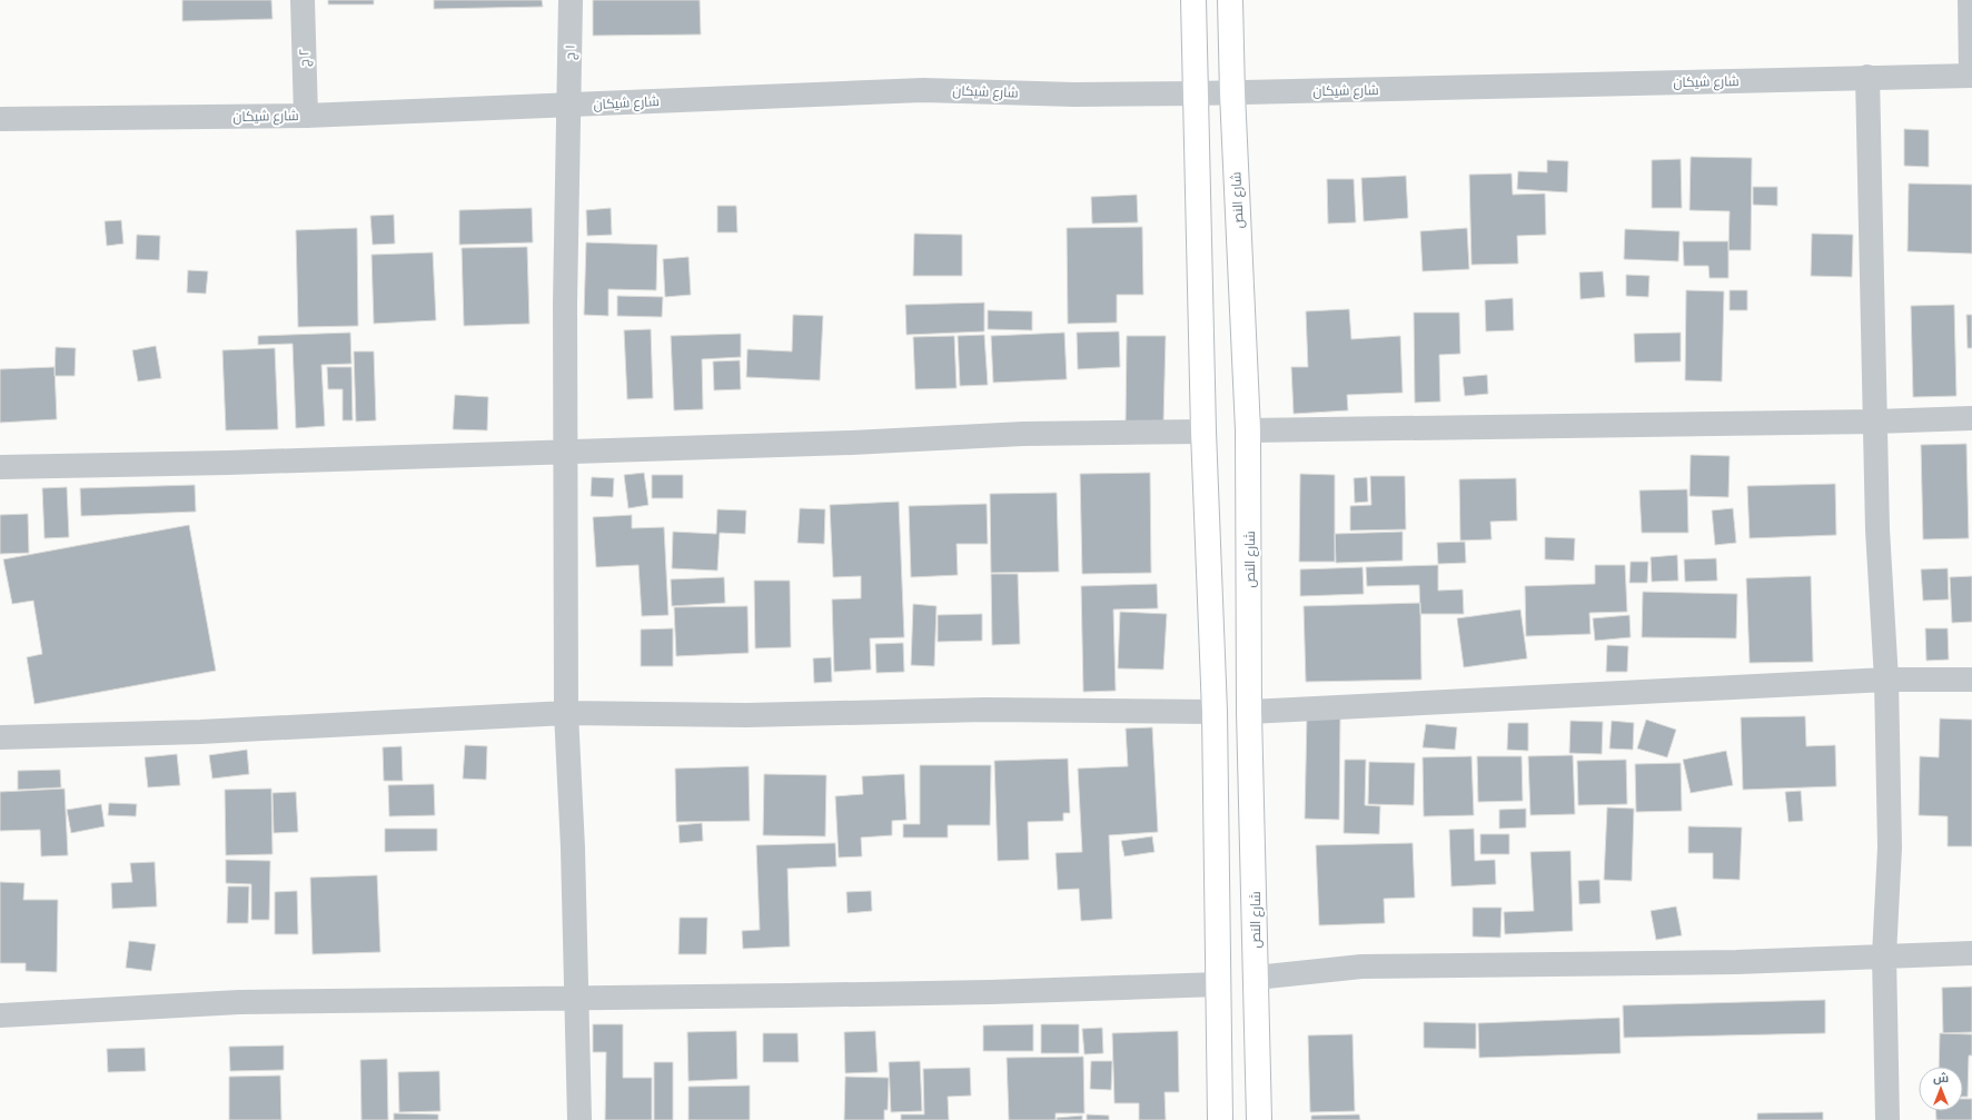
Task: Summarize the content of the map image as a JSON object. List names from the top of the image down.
{
  "streets": {
    "main road": ["شارع النص"],
    "street": ["١ ج", "٢ ج", "شارع شيكان"]
  },
  "crossings": [
    ["١ ج", "شارع شيكان"],
    ["٢ ج", "شارع شيكان"],
    ["شارع شيكان", "شارع النص"]
  ],
  "north": "top"
}
